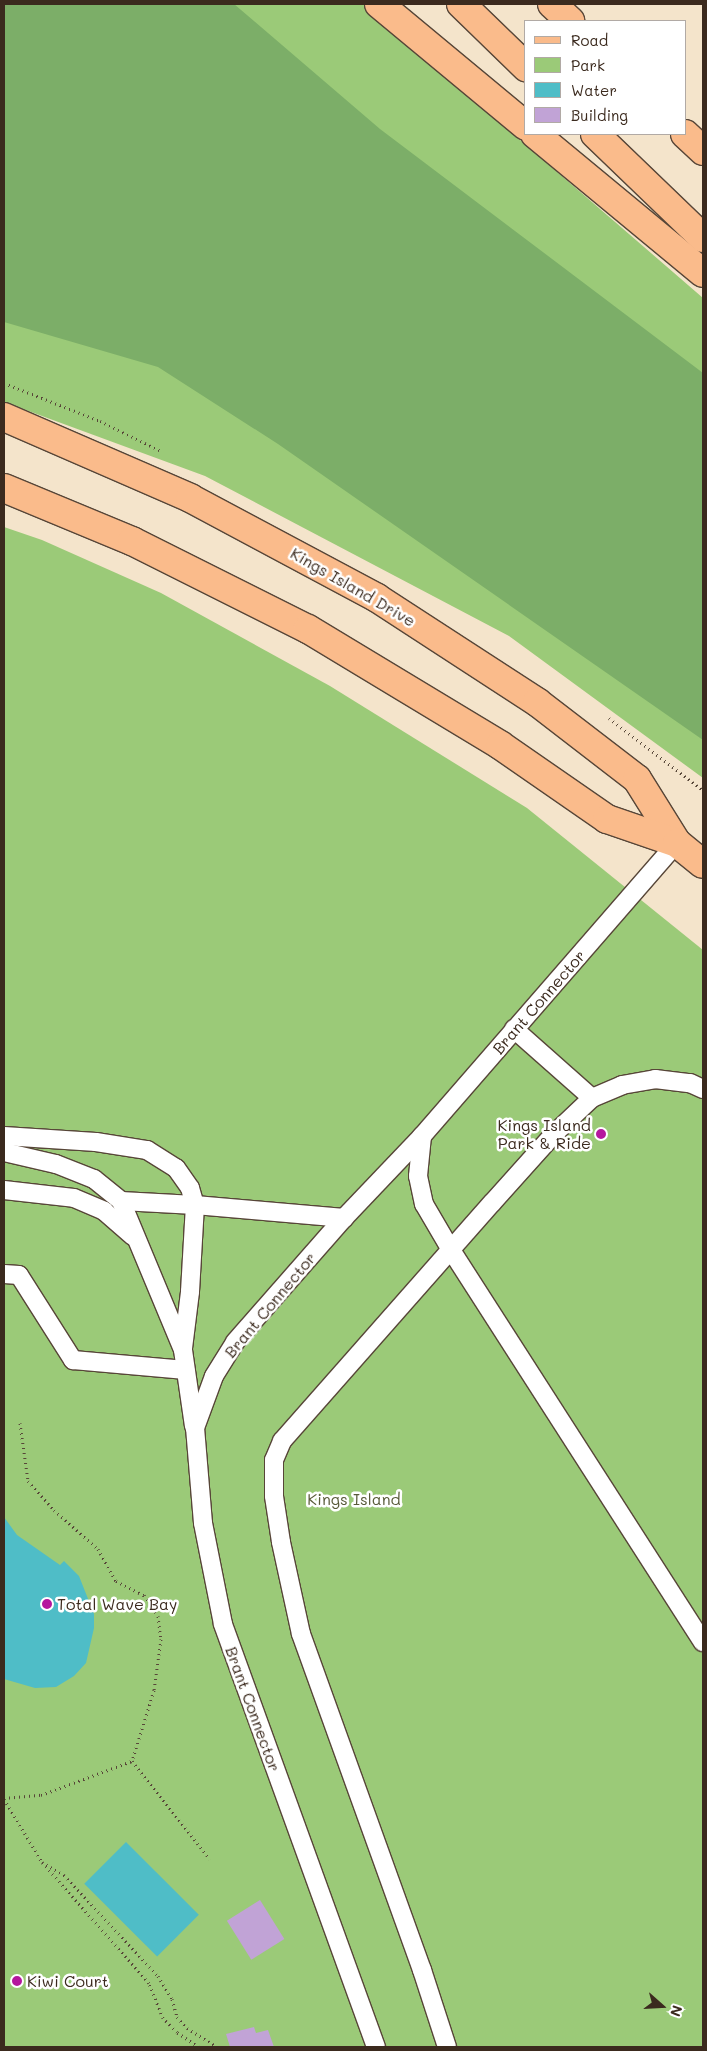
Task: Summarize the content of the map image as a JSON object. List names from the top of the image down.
{
  "streets": {
    "main road": ["Kings Island Drive"],
    "lane": ["Brant Connector"]
  },
  "crossings": [
    ["Kings Island Drive", "Brant Connector"]
  ],
  "parks": ["Kings Island"],
  "places": ["Kings Island Park & Ride", "Total Wave Bay", "Kiwi Court"],
  "legend": [
    "Road",
    "Park",
    "Water",
    "Building"
  ],
  "north": "right"
}
